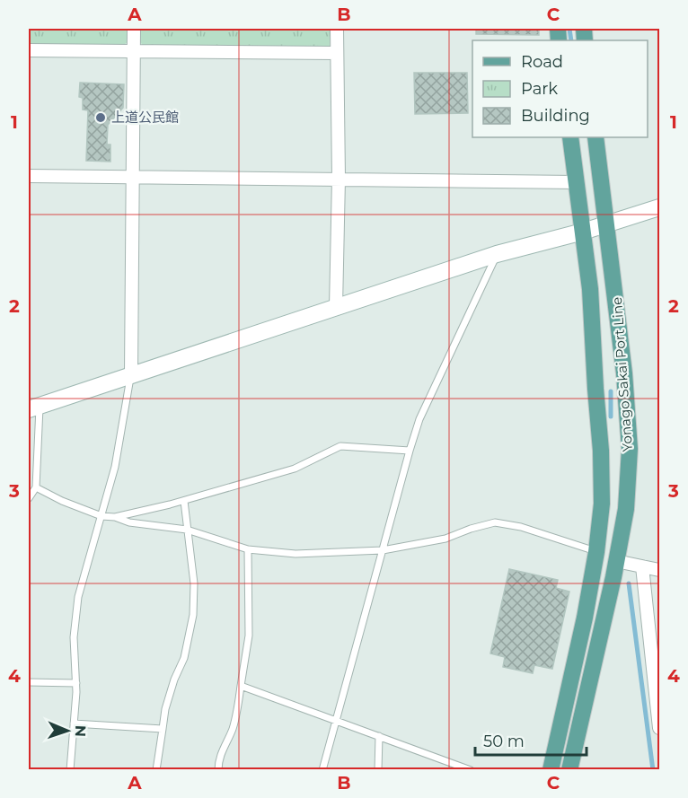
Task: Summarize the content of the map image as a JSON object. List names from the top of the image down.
{
  "streets": {
    "main road": ["Yonago Sakai Port Line"]
  },
  "places": ["上道公民館"],
  "legend": ["Road", "Park", "Building"],
  "scale_bar": "50 m",
  "north": "right",
  "grid": {
    "columns": ["A", "B", "C"],
    "rows": [
      "1",
      "2",
      "3",
      "4"
    ]
  }
}
